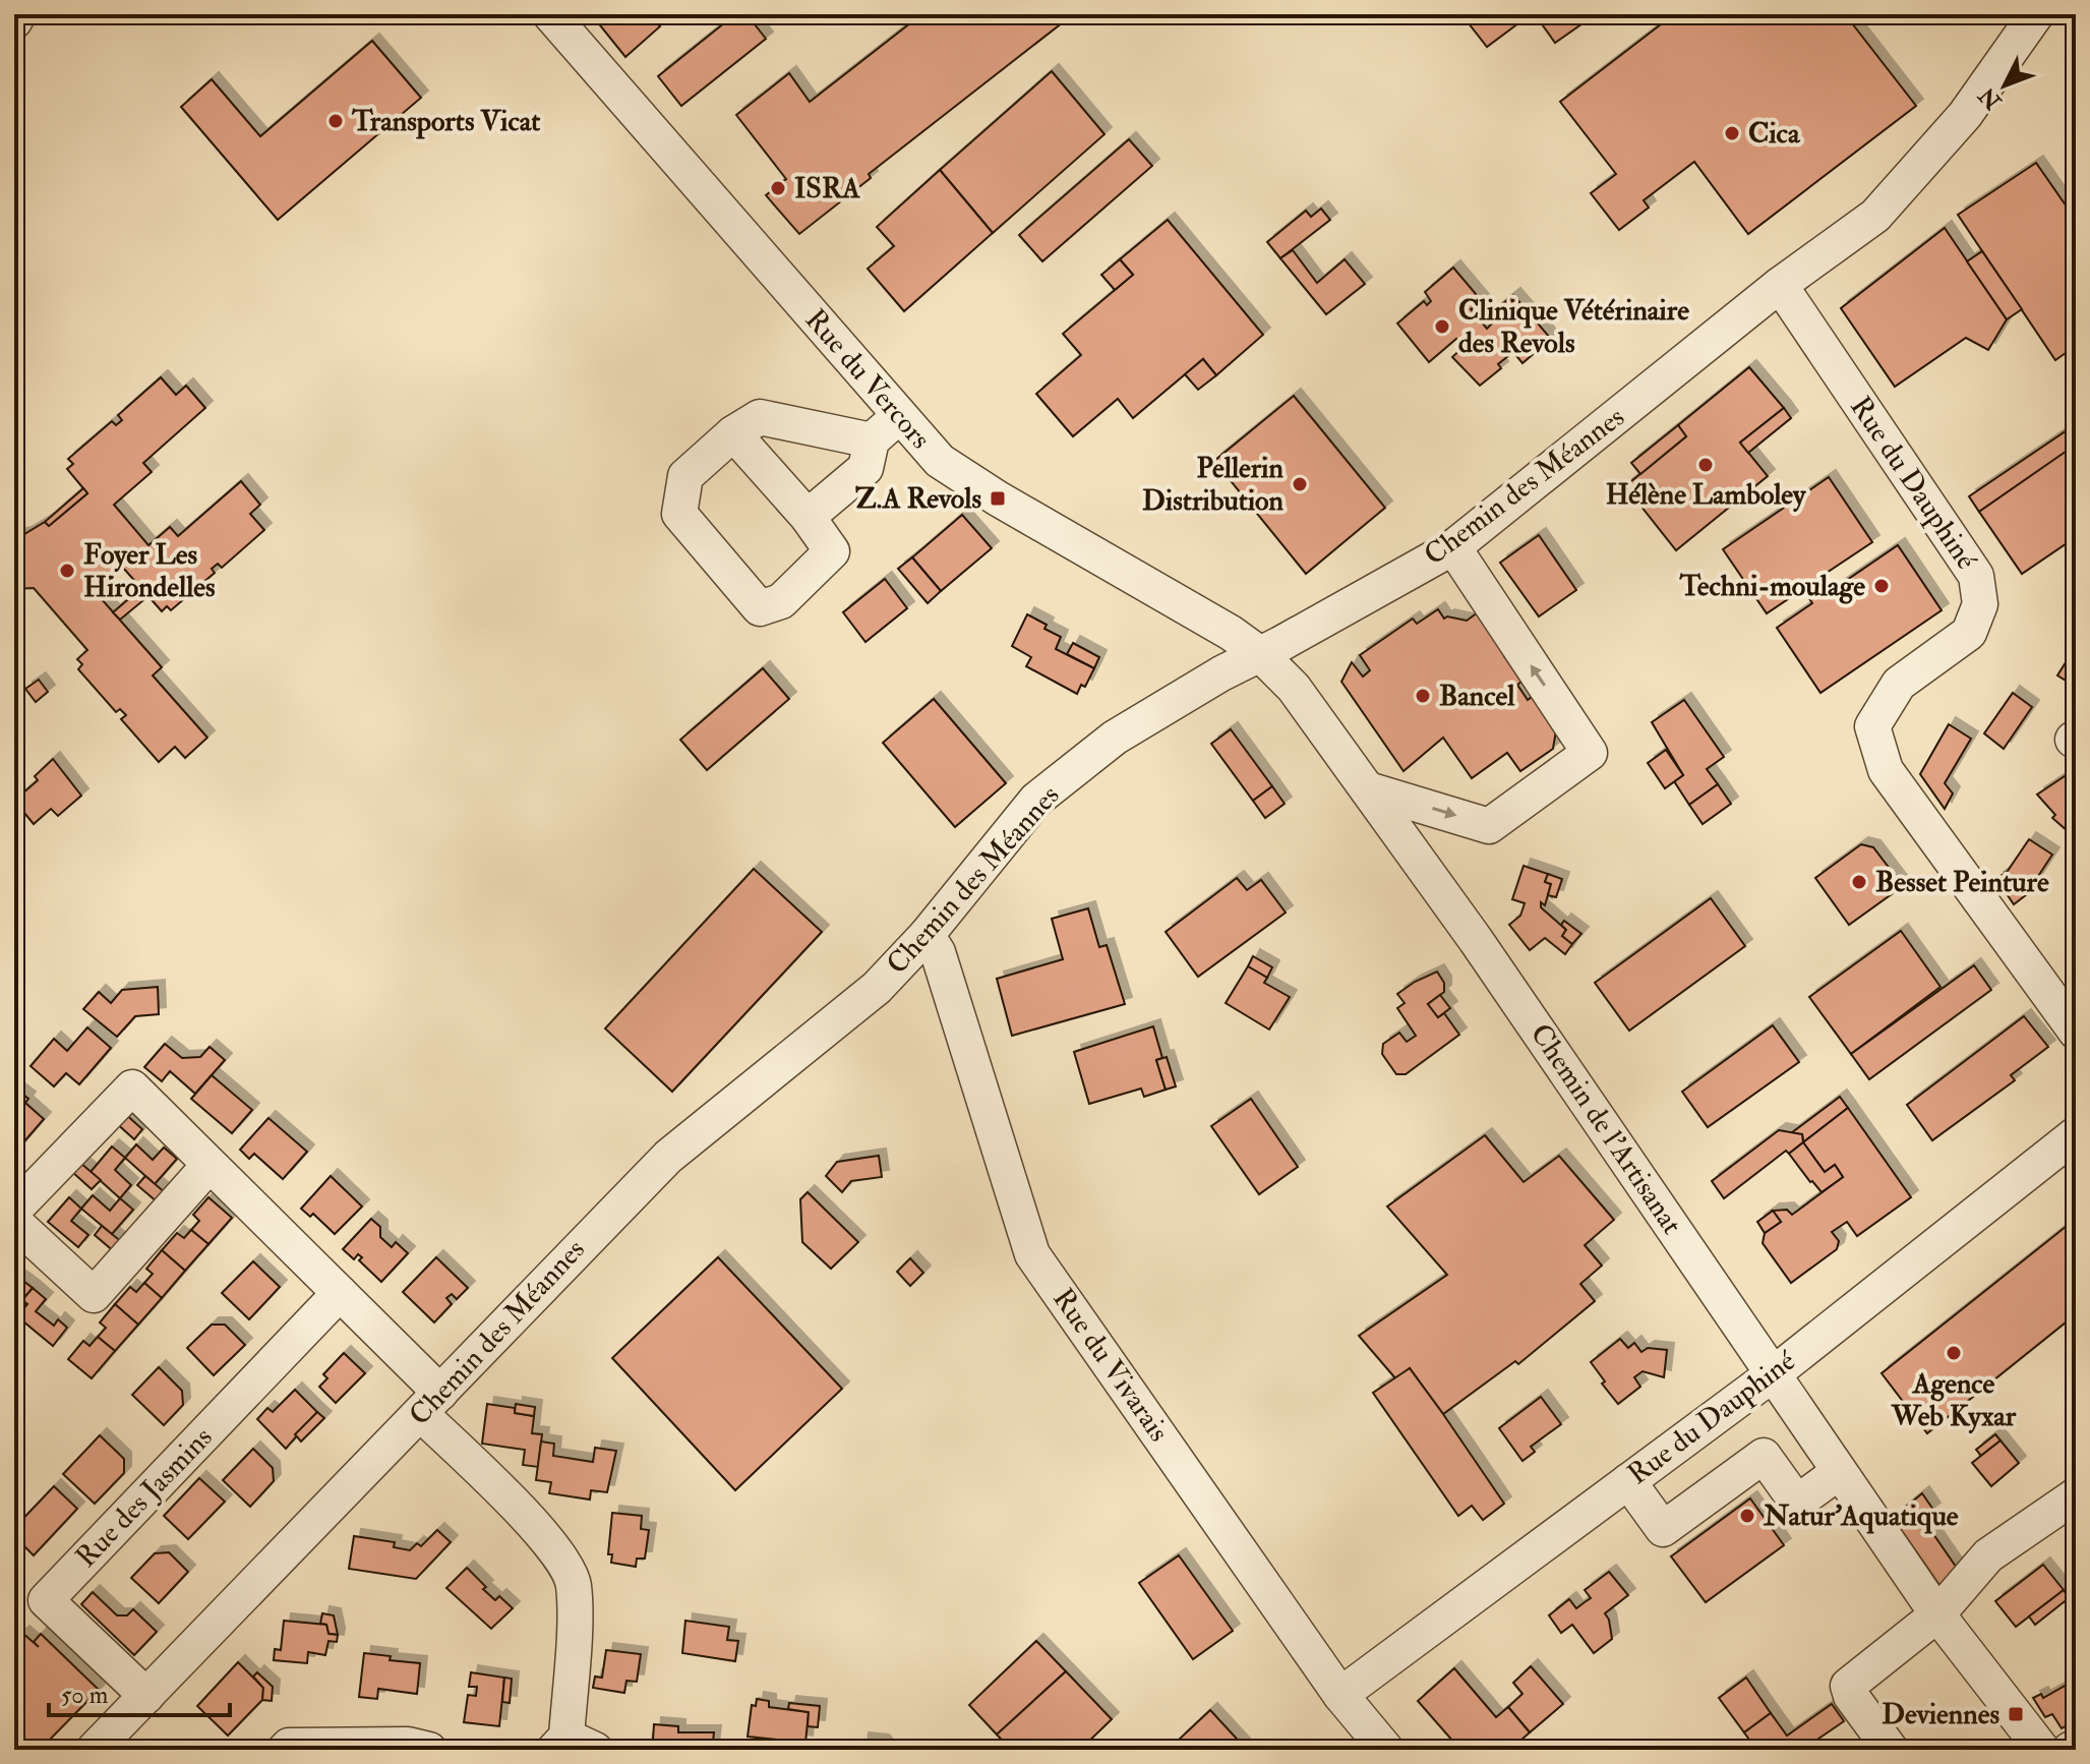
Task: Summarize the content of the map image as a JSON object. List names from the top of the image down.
{
  "streets": {
    "street": [
      "Rue du Vercors",
      "Rue du Dauphiné",
      "Chemin des Méannes",
      "Chemin de l'Artisanat",
      "Rue du Vivarais",
      "Rue des Jasmins"
    ]
  },
  "crossings": [
    ["Rue du Vercors", "Chemin des Méannes"],
    ["Rue du Vercors", "Chemin de l'Artisanat"],
    ["Rue du Dauphiné", "Chemin des Méannes"],
    ["Rue du Dauphiné", "Chemin de l'Artisanat"],
    ["Rue du Dauphiné", "Rue du Vivarais"],
    ["Chemin des Méannes", "Chemin de l'Artisanat"],
    ["Chemin des Méannes", "Rue du Vivarais"],
    ["Chemin des Méannes", "Rue des Jasmins"]
  ],
  "places": {
    "other": [
      "Transports Vicat",
      "Cica",
      "ISRA",
      "Clinique Vétérinaire des Revols",
      "Hélène Lamboley",
      "Pellerin Distribution",
      "Foyer Les Hirondelles",
      "Techni-moulage",
      "Bancel",
      "Besset Peinture",
      "Agence Web Kyxar",
      "Natur'Aquatique"
    ],
    "transit": ["Z.A Revols", "Deviennes"]
  },
  "scale_bar": "50 m",
  "north": "bottom left"
}
